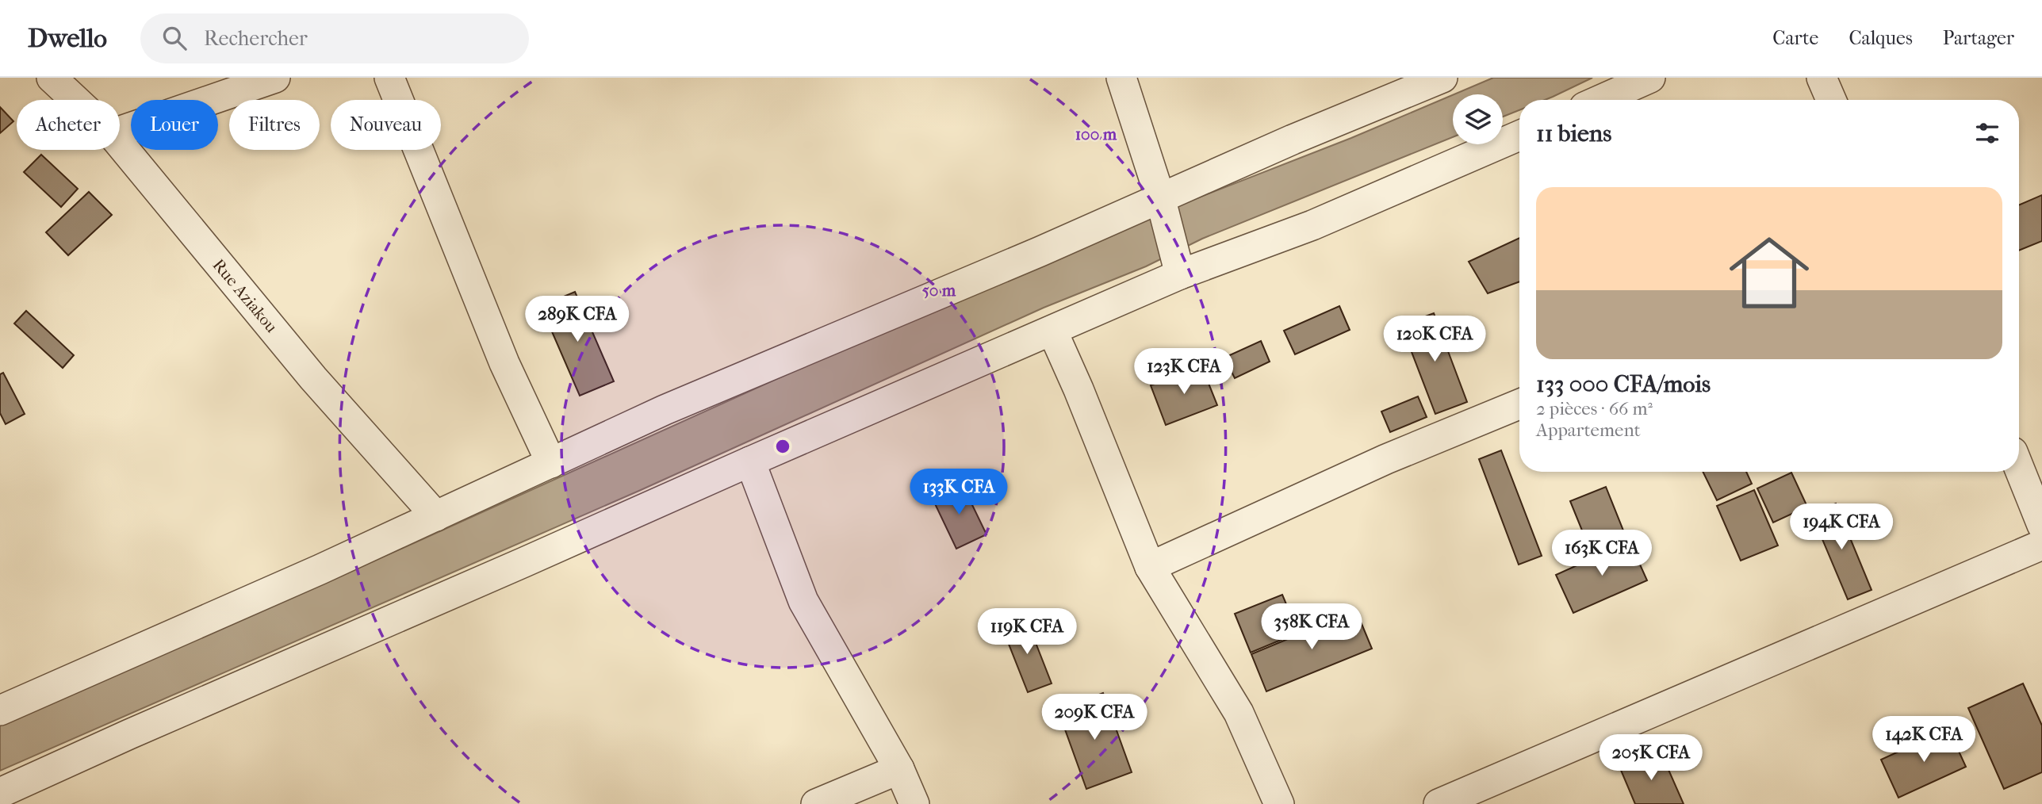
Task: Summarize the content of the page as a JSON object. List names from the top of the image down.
{
  "streets": {
    "street": ["Rue Aziakou"]
  },
  "page": {
    "header": "Dwello",
    "search": "Rechercher",
    "nav": ["Carte", "Calques", "Partager"],
    "chip": [
      "Acheter",
      "Louer",
      "Filtres",
      "Nouveau"
    ],
    "heading": "11 biens",
    "list": [
      {
        "name": "133 000 CFA/mois",
        "note": "2 pièces · 66 m² · Appartement"
      }
    ],
    "price": [
      "289K CFA",
      "120K CFA",
      "123K CFA",
      "133K CFA",
      "194K CFA",
      "163K CFA",
      "358K CFA",
      "119K CFA",
      "209K CFA",
      "142K CFA",
      "205K CFA"
    ]
  },
  "rings": ["100 m", "50 m"]
}
